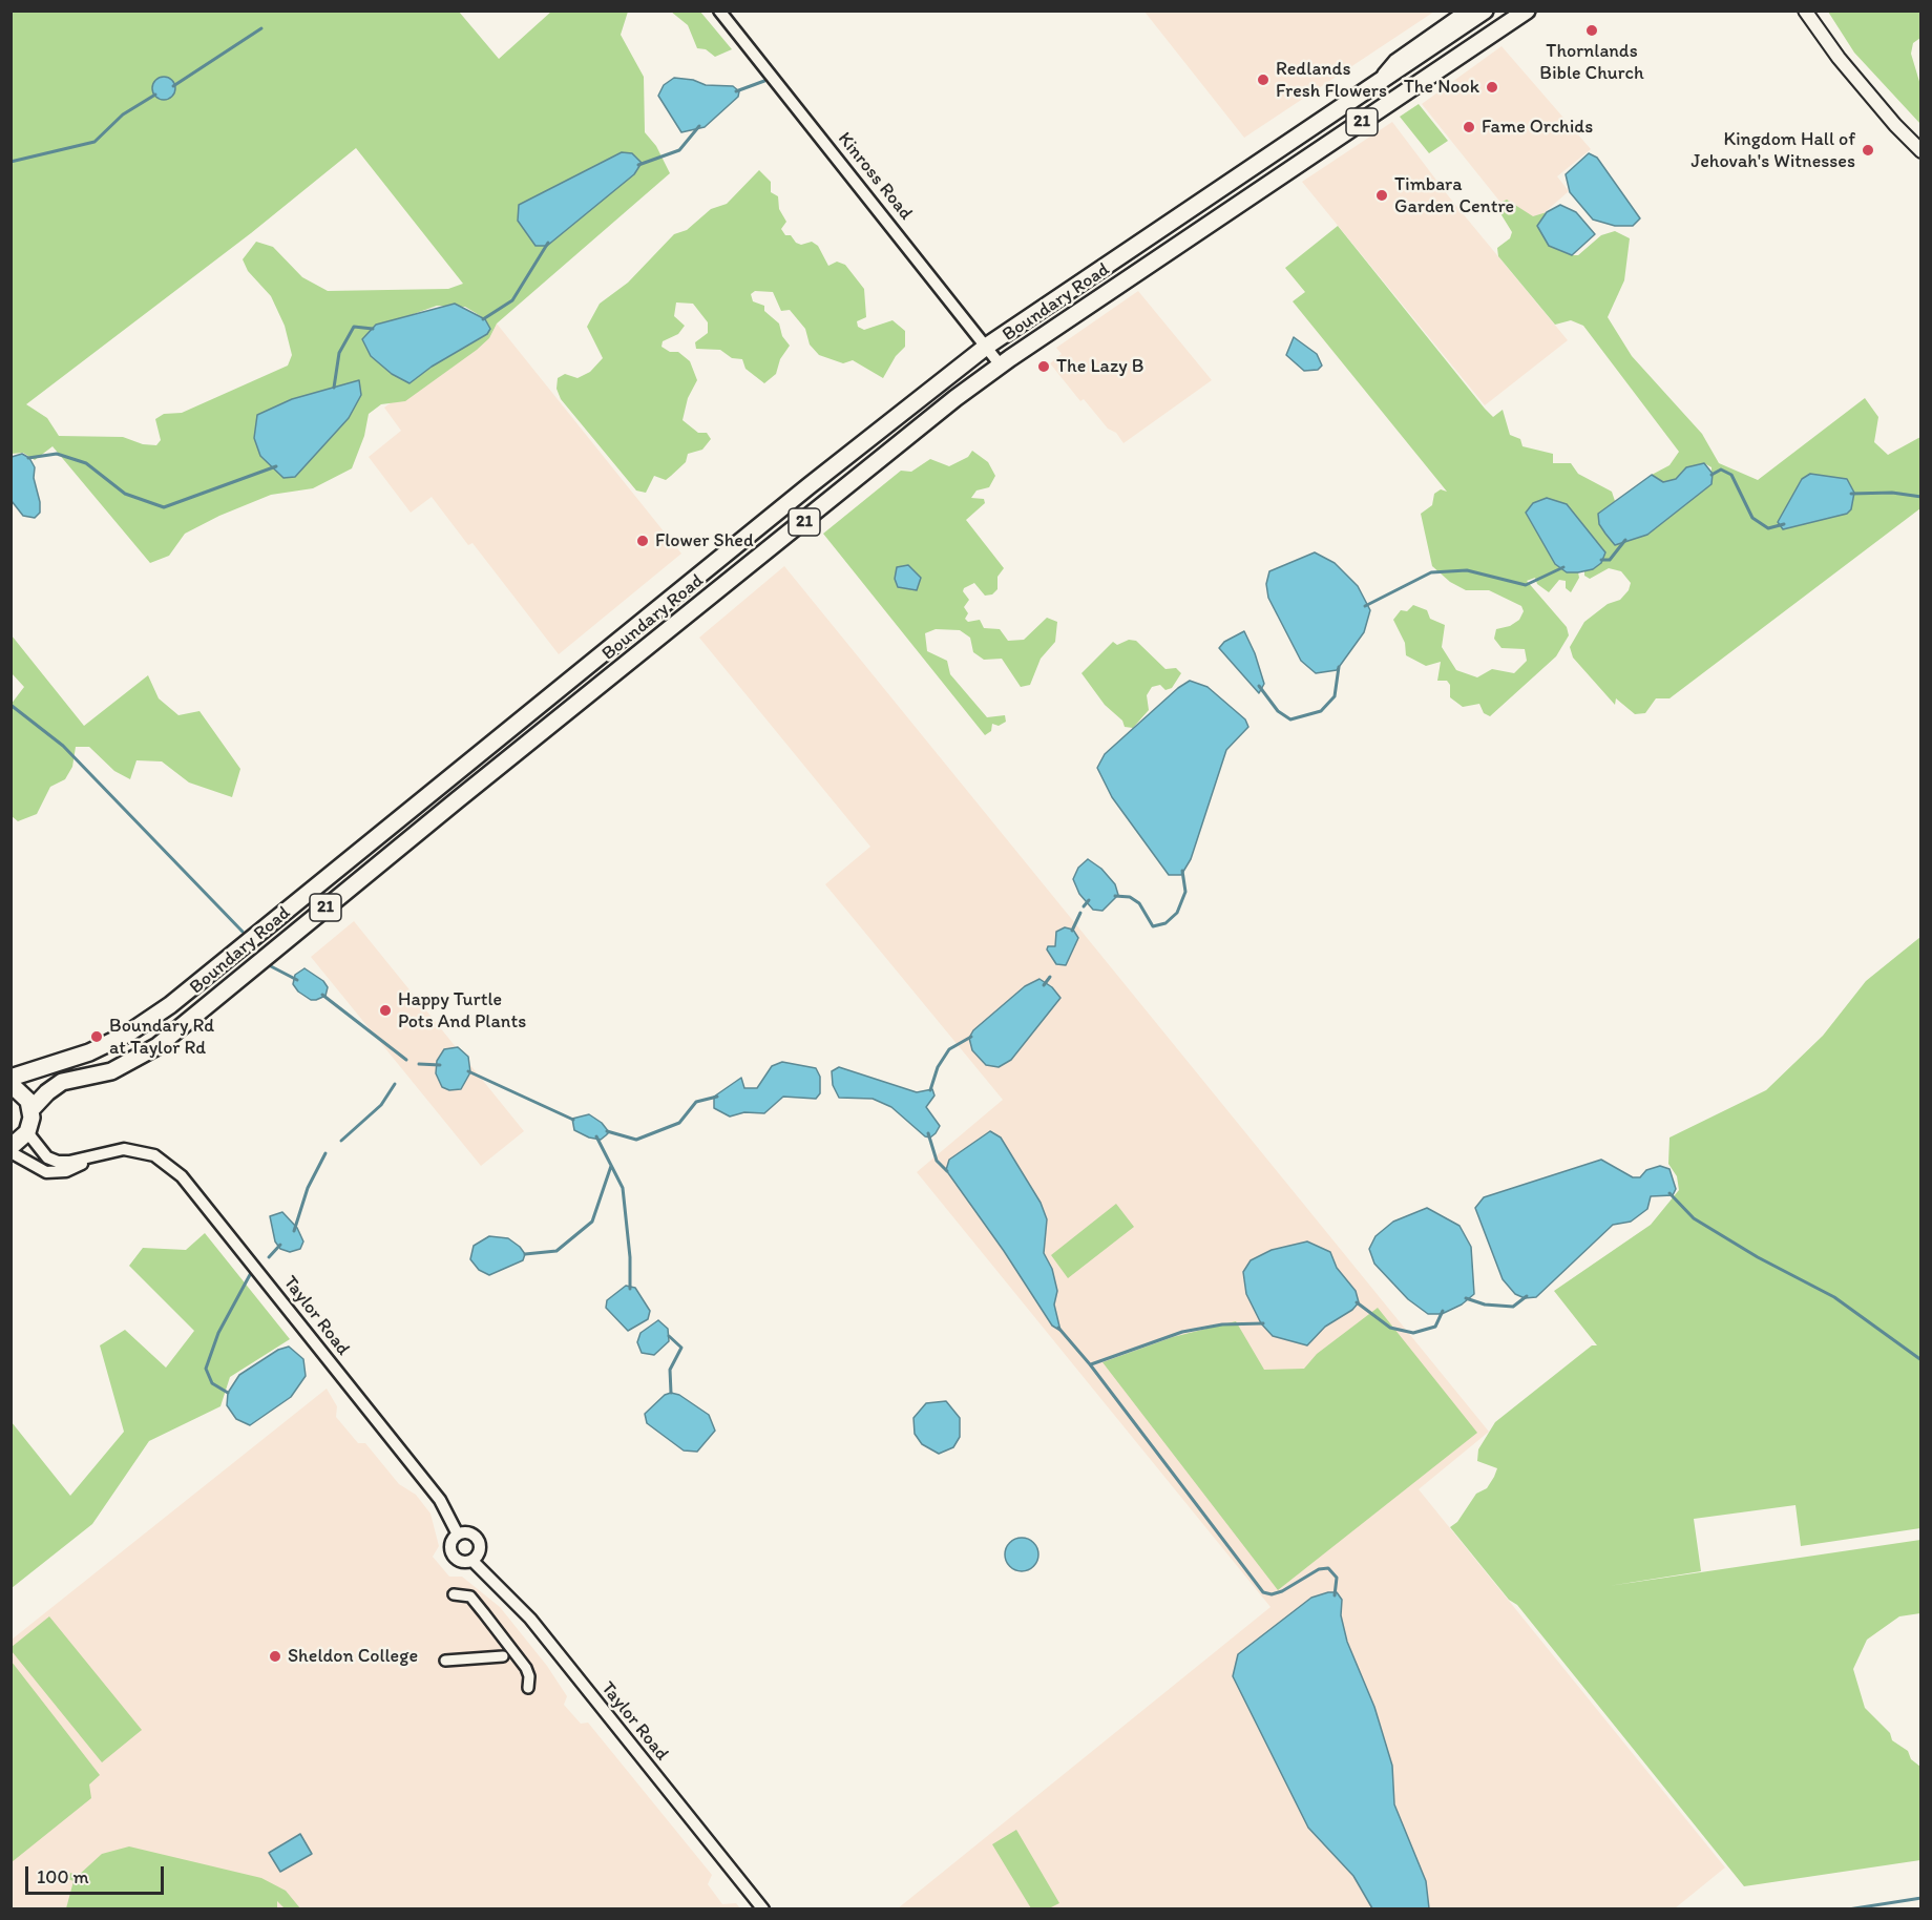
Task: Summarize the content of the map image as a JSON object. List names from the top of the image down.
{
  "streets": {
    "highway": ["21", "Boundary Road"],
    "street": ["Kinross Road", "Taylor Road"]
  },
  "crossings": [
    ["Kinross Road", "Boundary Road"]
  ],
  "places": [
    "Thornlands Bible Church",
    "Redlands Fresh Flowers",
    "The Nook",
    "Fame Orchids",
    "Kingdom Hall of Jehovah's Witnesses",
    "Timbara Garden Centre",
    "The Lazy B",
    "Flower Shed",
    "Happy Turtle Pots And Plants",
    "Boundary Rd at Taylor Rd",
    "Sheldon College"
  ],
  "scale_bar": "100 m"
}
